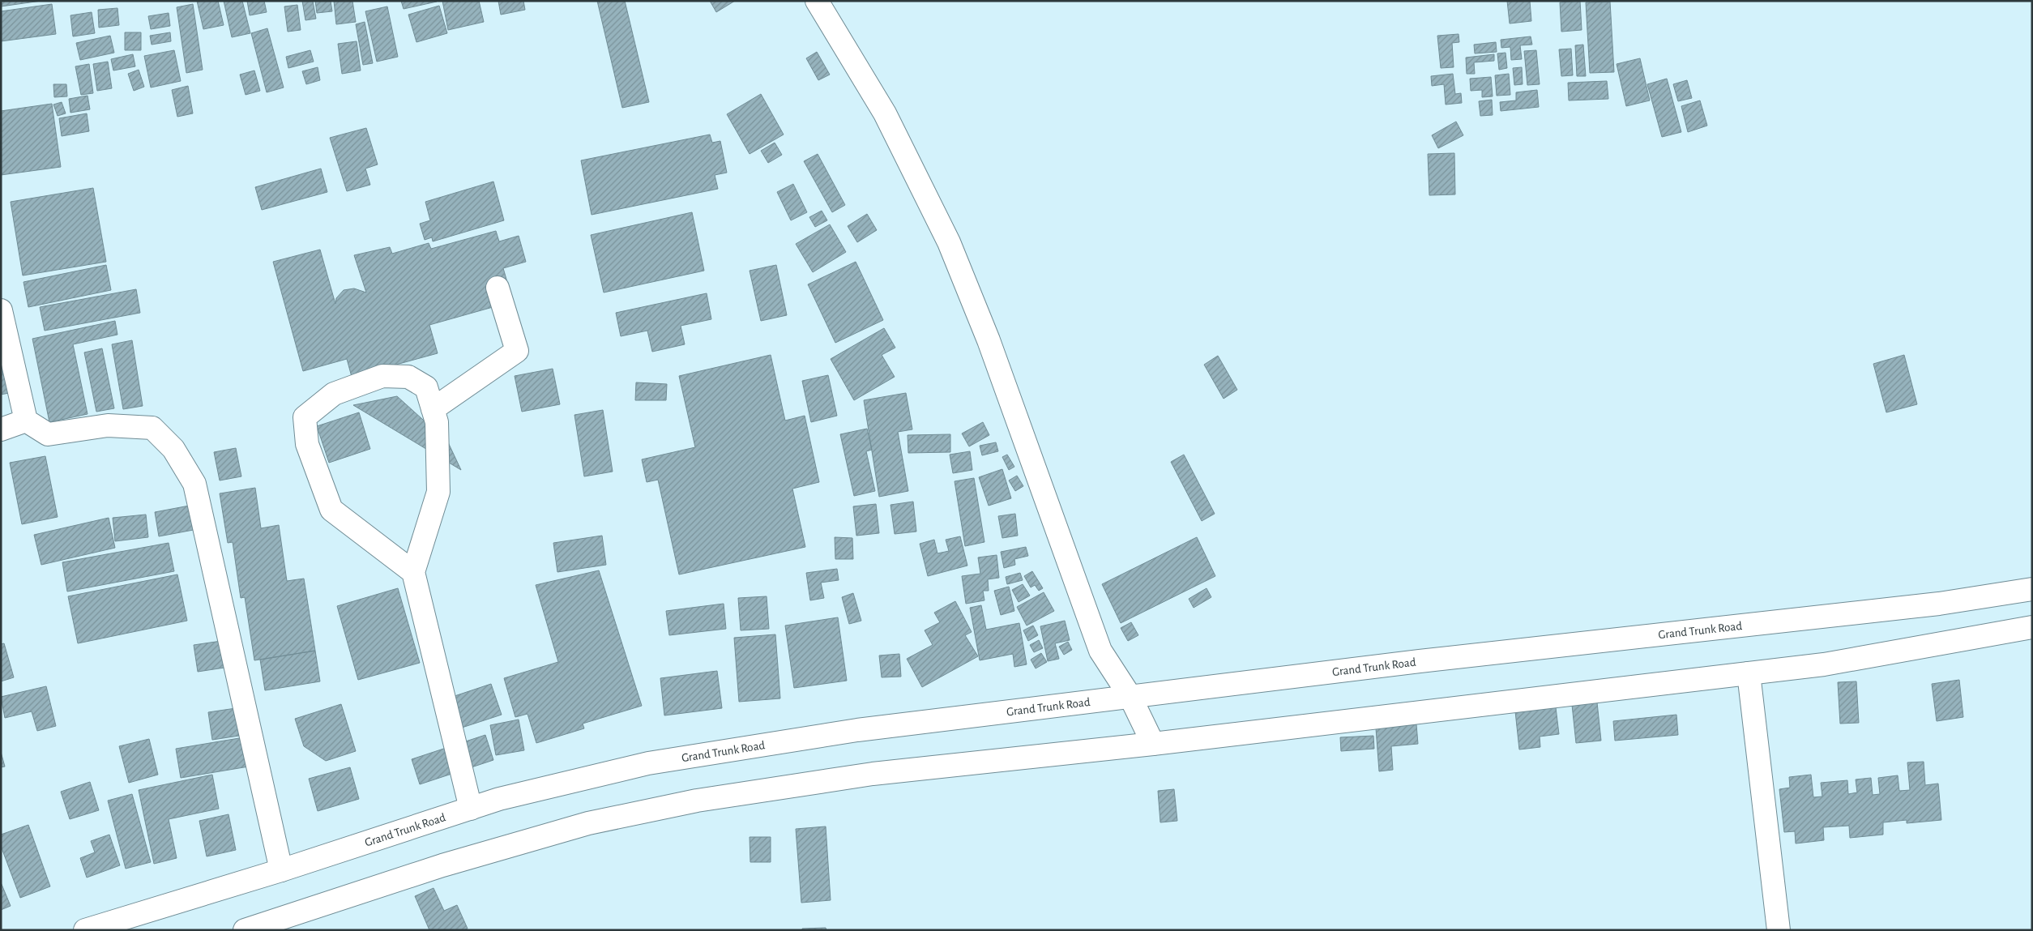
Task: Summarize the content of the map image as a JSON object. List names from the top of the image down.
{
  "streets": {
    "main road": ["Grand Trunk Road"]
  }
}
